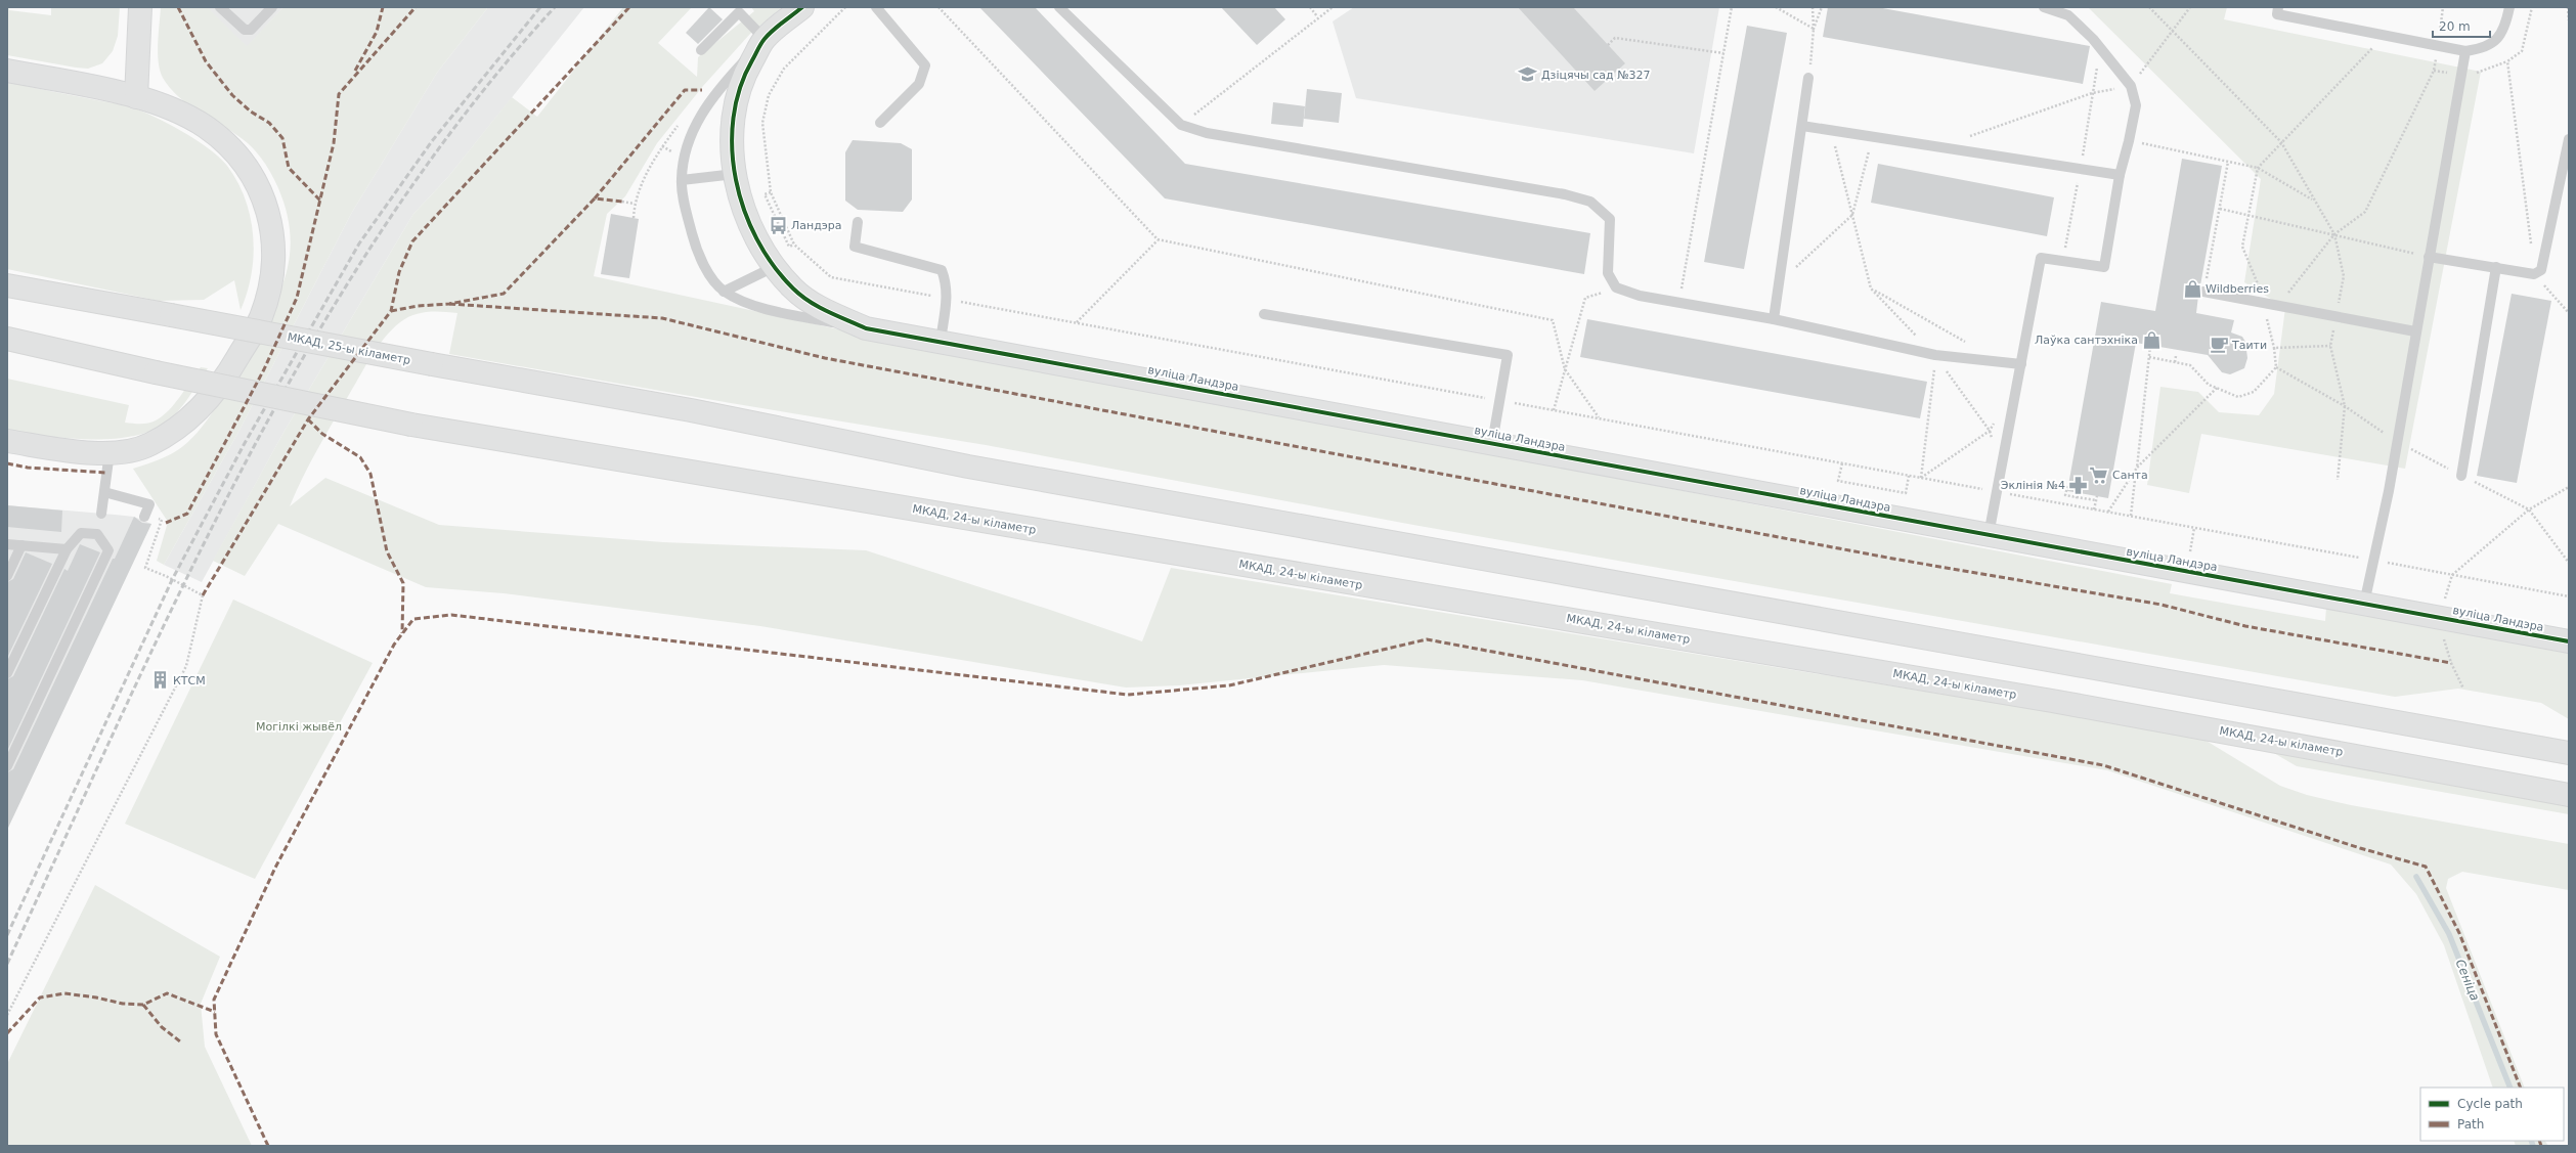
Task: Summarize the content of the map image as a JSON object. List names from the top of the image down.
{
  "streets": {
    "main road": ["МКАД, 25-ы кіламетр", "вуліца Ландэра", "МКАД, 24-ы кіламетр"]
  },
  "water": ["Сеніца"],
  "parks": ["Могілкі жывёл"],
  "places": {
    "school or university": ["Дзіцячы сад №327"],
    "bus stop": ["Ландэра"],
    "shop": ["Wildberries", "Лаўка сантэхніка"],
    "cafe": ["Таити"],
    "supermarket": ["Санта"],
    "pharmacy": ["Эклінія №4"],
    "building": ["КТСМ"]
  },
  "legend": ["Cycle path", "Path"],
  "scale_bar": "20 m"
}
